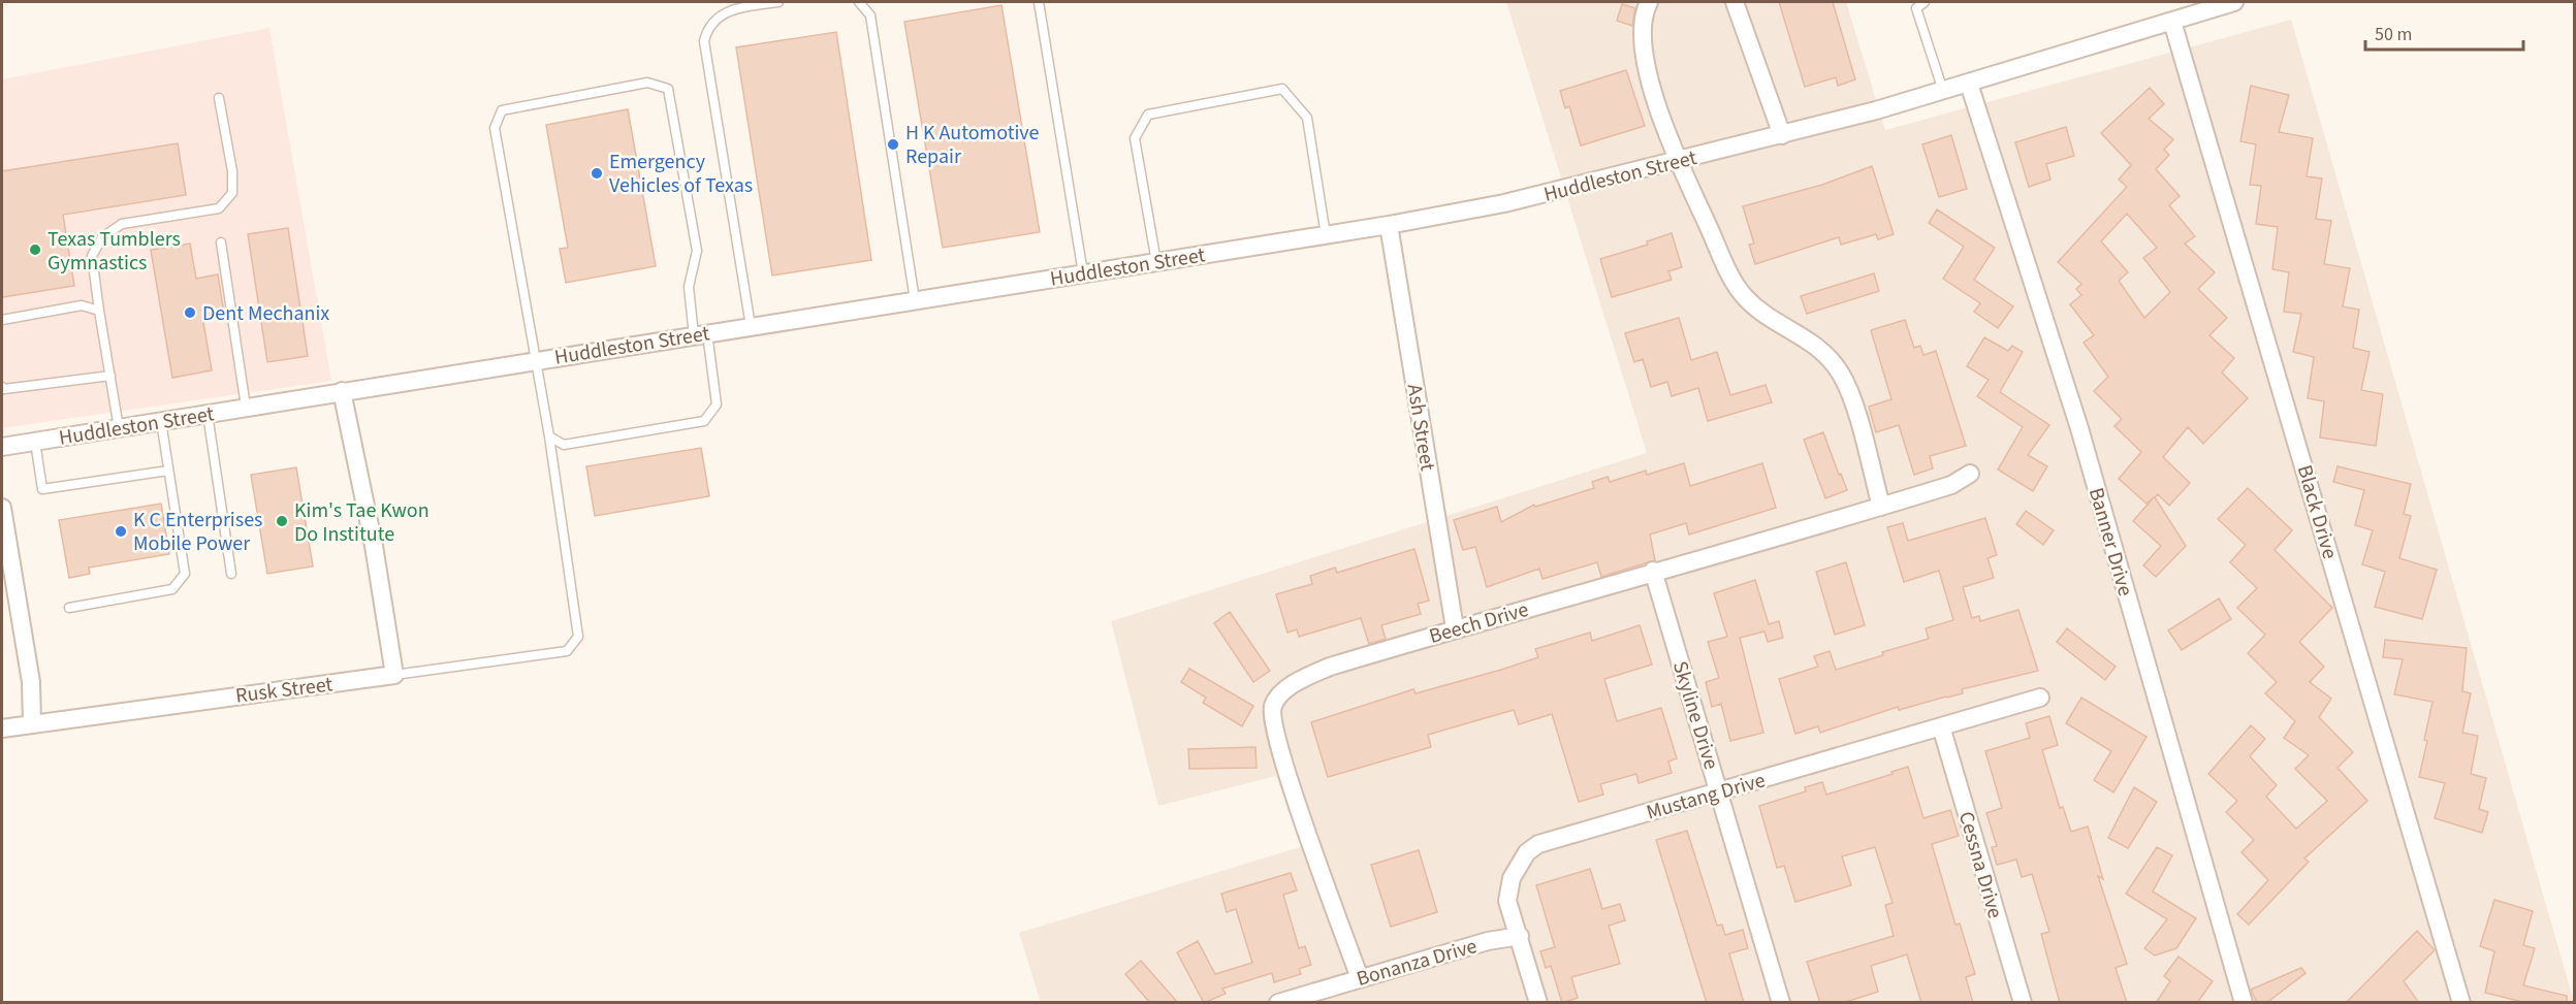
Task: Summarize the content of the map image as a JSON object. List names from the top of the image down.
{
  "streets": {
    "street": [
      "Huddleston Street",
      "Ash Street",
      "Black Drive",
      "Banner Drive",
      "Beech Drive",
      "Rusk Street",
      "Skyline Drive",
      "Mustang Drive",
      "Cessna Drive",
      "Bonanza Drive"
    ]
  },
  "crossings": [
    ["Huddleston Street", "Ash Street"],
    ["Huddleston Street", "Black Drive"],
    ["Huddleston Street", "Banner Drive"],
    ["Ash Street", "Beech Drive"],
    ["Beech Drive", "Skyline Drive"],
    ["Beech Drive", "Bonanza Drive"],
    ["Skyline Drive", "Mustang Drive"],
    ["Mustang Drive", "Cessna Drive"],
    ["Mustang Drive", "Bonanza Drive"]
  ],
  "places": [
    "H K Automotive Repair",
    "Emergency Vehicles of Texas",
    "Texas Tumblers Gymnastics",
    "Dent Mechanix",
    "Kim's Tae Kwon Do Institute",
    "K C Enterprises Mobile Power"
  ],
  "scale_bar": "50 m"
}
